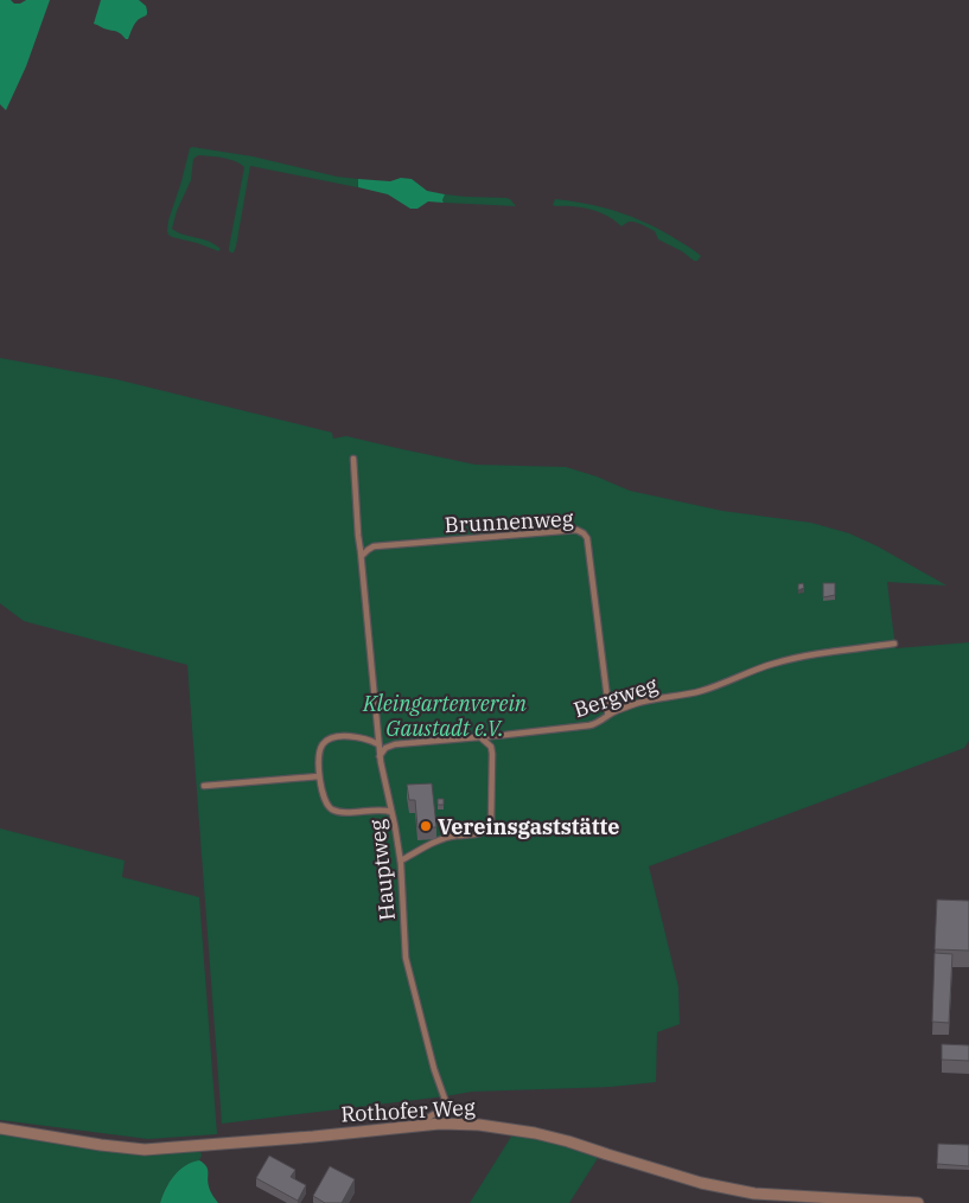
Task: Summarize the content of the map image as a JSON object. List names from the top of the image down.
{
  "streets": {
    "street": ["Rothofer Weg"],
    "lane": ["Brunnenweg", "Bergweg", "Hauptweg"]
  },
  "crossings": [
    ["Brunnenweg", "Bergweg"],
    ["Brunnenweg", "Hauptweg"],
    ["Bergweg", "Hauptweg"],
    ["Hauptweg", "Rothofer Weg"]
  ],
  "parks": ["Kleingartenverein Gaustadt e.V."],
  "places": ["Vereinsgaststätte"]
}
